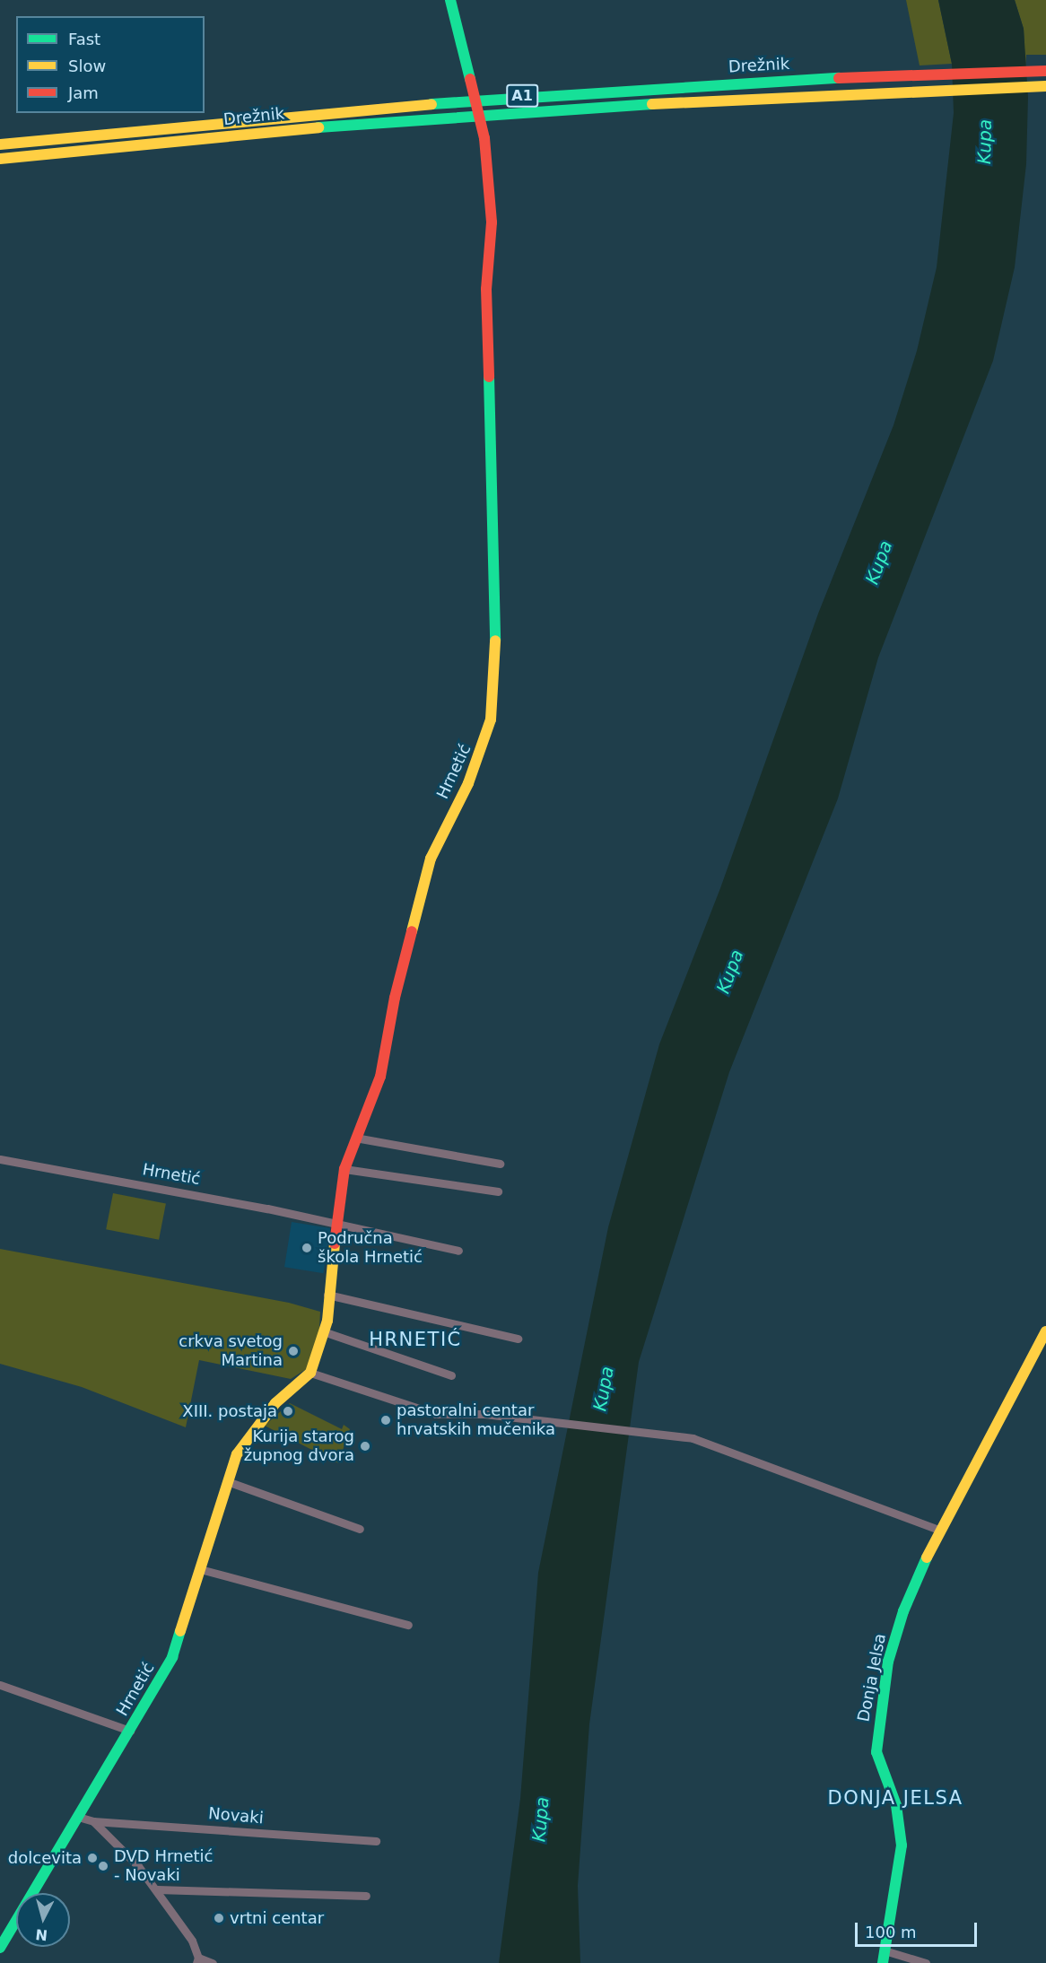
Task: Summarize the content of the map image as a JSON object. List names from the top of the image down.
{
  "streets": {
    "main road": [
      "Drežnik",
      "A1",
      "Hrnetić",
      "Donja Jelsa"
    ],
    "street": ["Novaki"]
  },
  "crossings": [
    ["Hrnetić", "Novaki"]
  ],
  "districts": ["HRNETIĆ", "DONJA JELSA"],
  "water": ["Kupa"],
  "places": [
    "Područna škola Hrnetić",
    "crkva svetog Martina",
    "XIII. postaja",
    "pastoralni centar hrvatskih mučenika",
    "Kurija starog župnog dvora",
    "dolcevita",
    "DVD Hrnetić - Novaki",
    "vrtni centar"
  ],
  "legend": ["Fast", "Slow", "Jam"],
  "scale_bar": "100 m",
  "north": "bottom"
}
